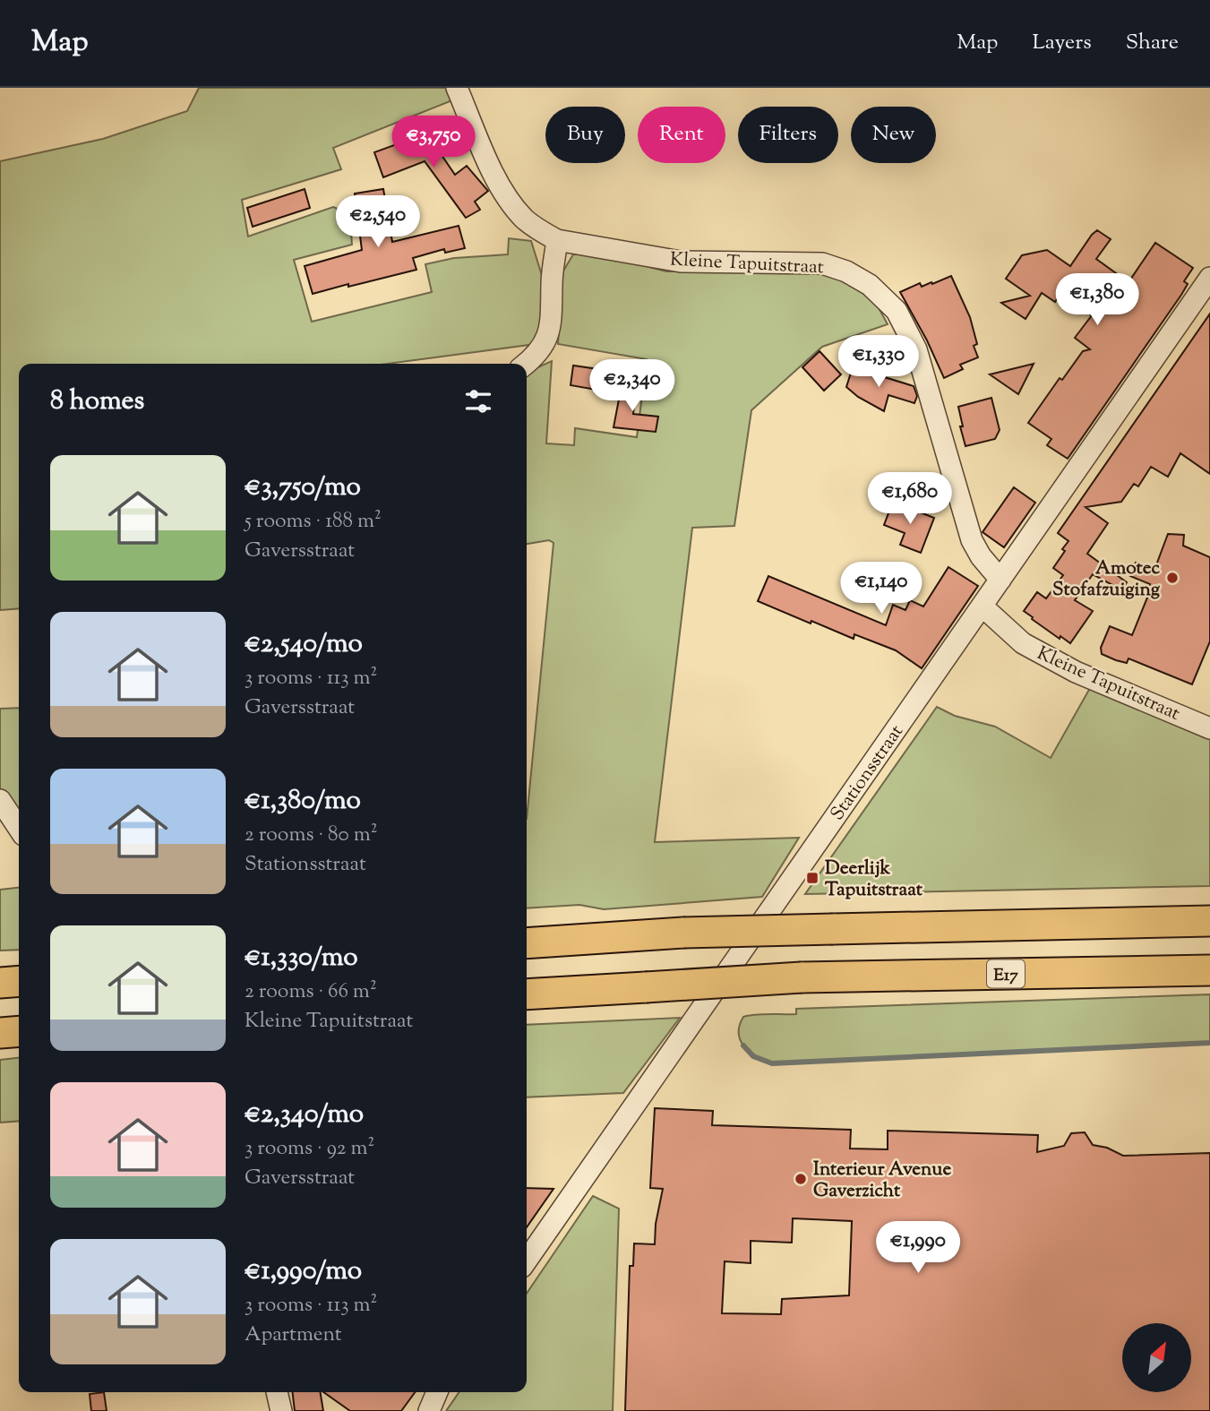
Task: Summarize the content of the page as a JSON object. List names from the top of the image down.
{
  "streets": {
    "highway": ["E17"],
    "street": ["Kleine Tapuitstraat", "Stationsstraat"]
  },
  "crossings": [
    ["Kleine Tapuitstraat", "Stationsstraat"]
  ],
  "places": {
    "other": ["Amotec Stofafzuiging", "Interieur Avenue Gaverzicht"],
    "transit": ["Deerlijk Tapuitstraat"]
  },
  "north": "top right",
  "page": {
    "header": "Map",
    "nav": ["Map", "Layers", "Share"],
    "chip": [
      "Buy",
      "Rent",
      "Filters",
      "New"
    ],
    "price": [
      "€3,750",
      "€2,540",
      "€1,380",
      "€1,330",
      "€2,340",
      "€1,680",
      "€1,140",
      "€1,990"
    ],
    "heading": "8 homes",
    "list": [
      {
        "name": "€3,750/mo",
        "note": "5 rooms · 188 m² · Gaversstraat"
      },
      {
        "name": "€2,540/mo",
        "note": "3 rooms · 113 m² · Gaversstraat"
      },
      {
        "name": "€1,380/mo",
        "note": "2 rooms · 80 m² · Stationsstraat"
      },
      {
        "name": "€1,330/mo",
        "note": "2 rooms · 66 m² · Kleine Tapuitstraat"
      },
      {
        "name": "€2,340/mo",
        "note": "3 rooms · 92 m² · Gaversstraat"
      },
      {
        "name": "€1,990/mo",
        "note": "3 rooms · 113 m² · Apartment"
      }
    ]
  }
}
